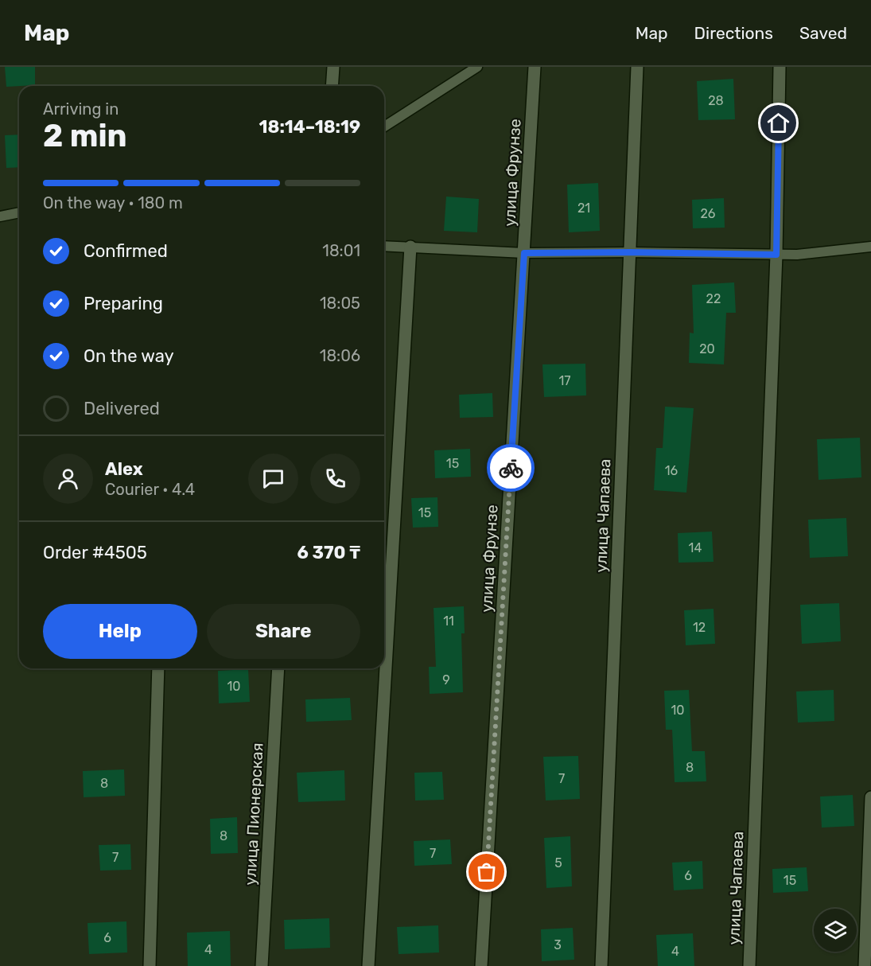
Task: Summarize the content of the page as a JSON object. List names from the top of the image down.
{
  "streets": {
    "street": ["улица Фрунзе", "улица Чапаева", "улица Пионерская"]
  },
  "house_numbers": [
    "28",
    "21",
    "26",
    "22",
    "20",
    "17",
    "15",
    "16",
    "15",
    "14",
    "11",
    "12",
    "9",
    "10",
    "10",
    "8",
    "7",
    "8",
    "8",
    "7",
    "7",
    "5",
    "6",
    "15",
    "6",
    "3",
    "4",
    "4"
  ],
  "page": {
    "header": "Map",
    "nav": ["Map", "Directions", "Saved"],
    "heading": ["2 min", "Arriving in", "18:14–18:19"],
    "panel": [
      "Alex",
      "Courier · 4.4",
      "Order #4505",
      "6 370 ₸"
    ],
    "bar": "On the way · 180 m",
    "list": [
      ["Confirmed", "18:01"],
      ["Preparing", "18:05"],
      ["On the way", "18:06"],
      "Delivered"
    ],
    "buttons": ["Help", "Share"]
  }
}
